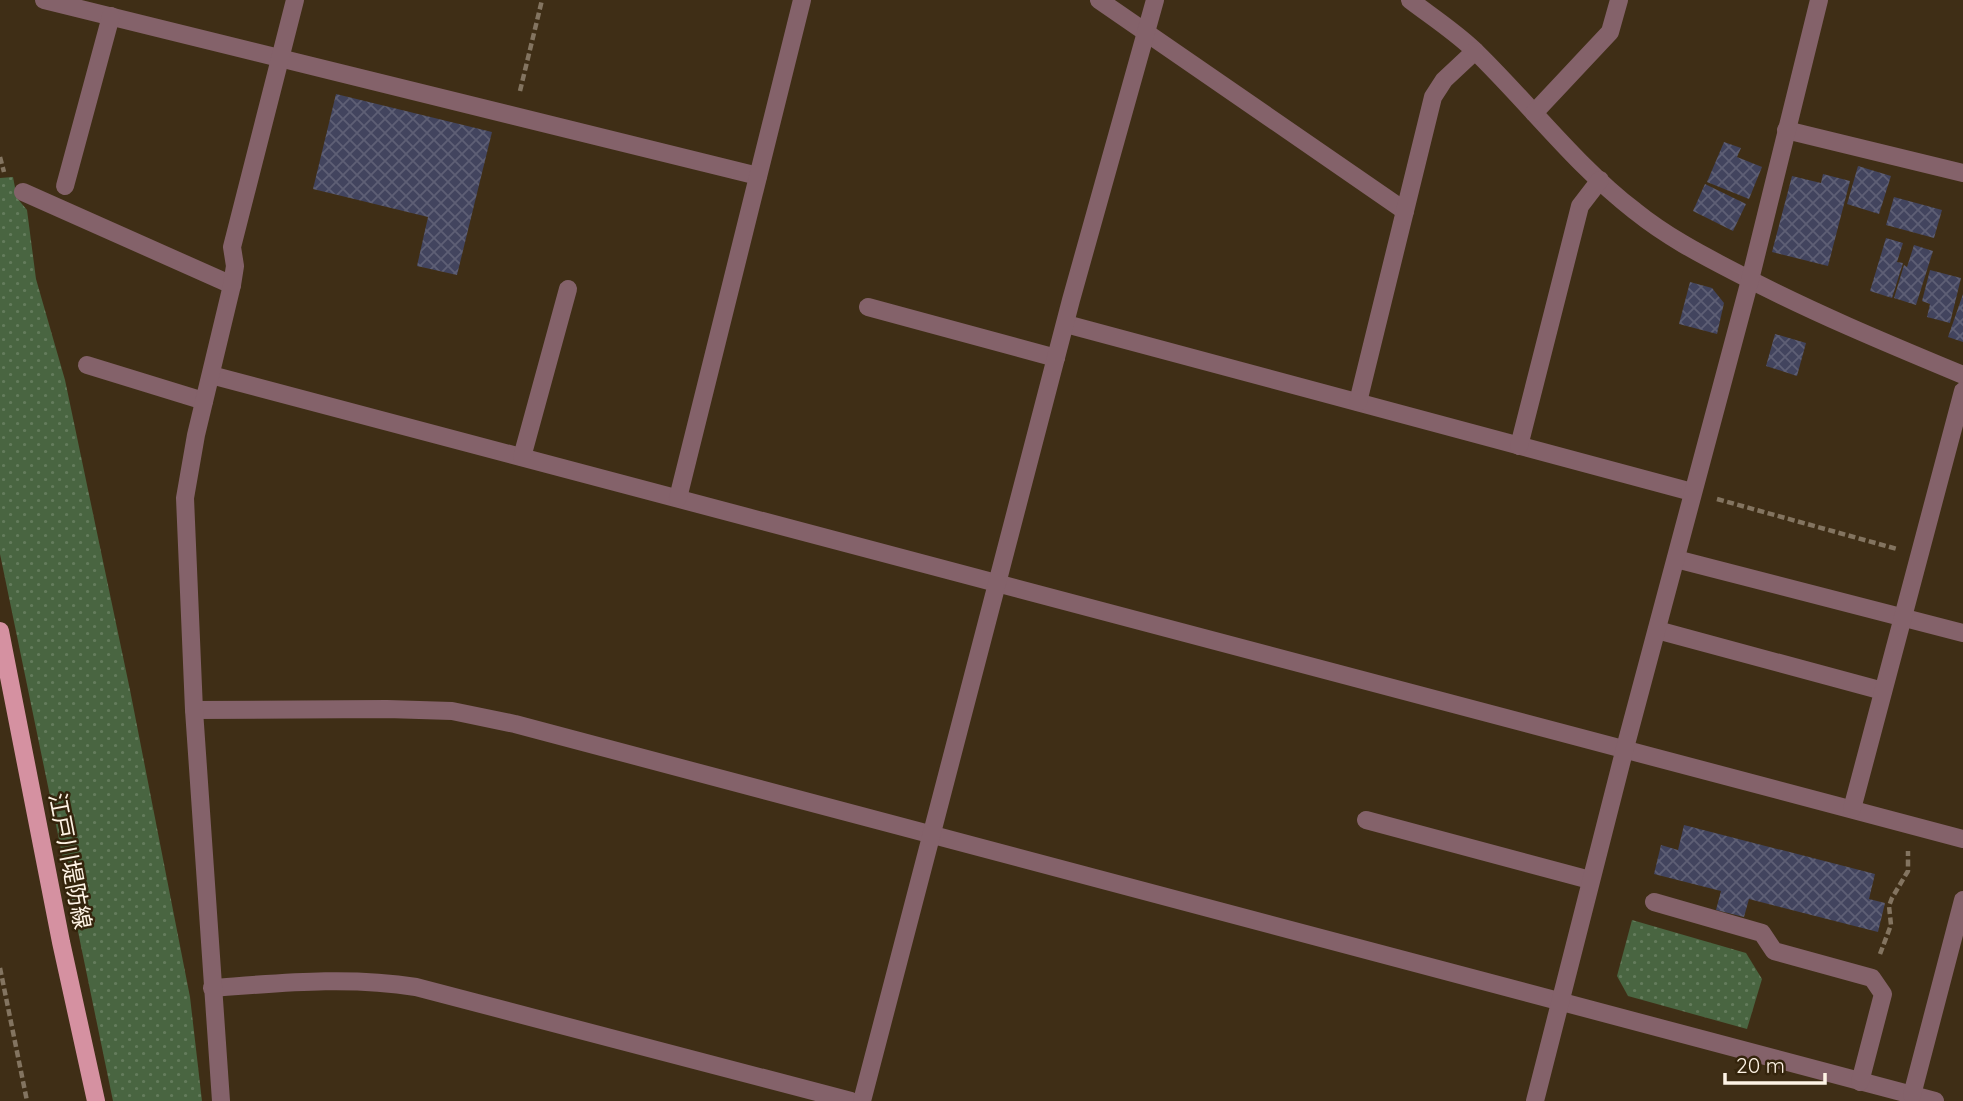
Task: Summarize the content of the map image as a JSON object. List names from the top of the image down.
{
  "streets": {
    "main road": ["江戸川堤防線"]
  },
  "scale_bar": "20 m"
}
